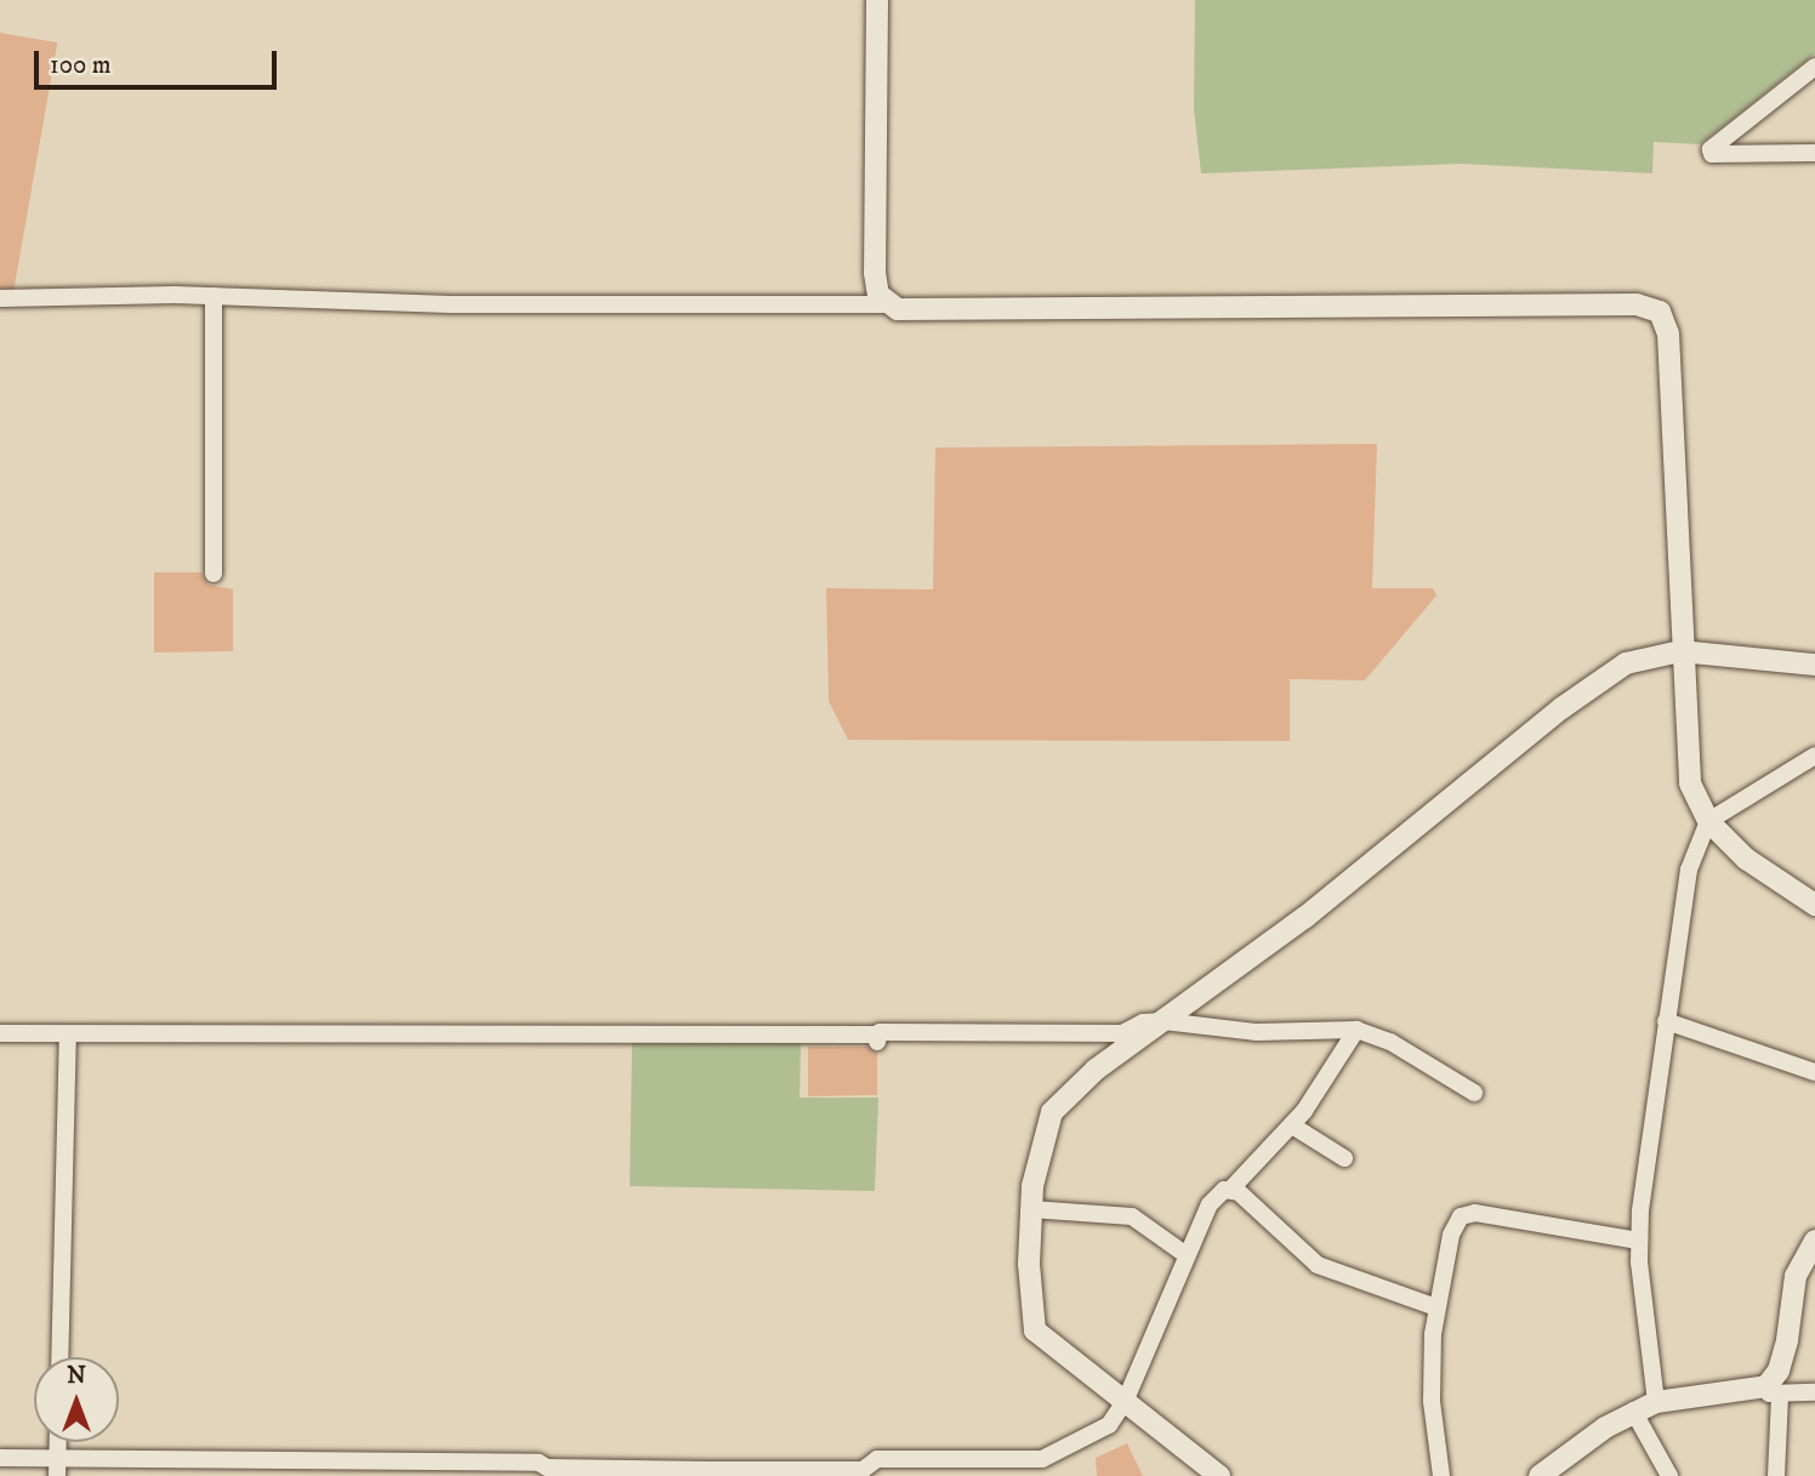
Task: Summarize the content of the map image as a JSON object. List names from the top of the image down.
{
  "scale_bar": "100 m",
  "north": "top"
}
